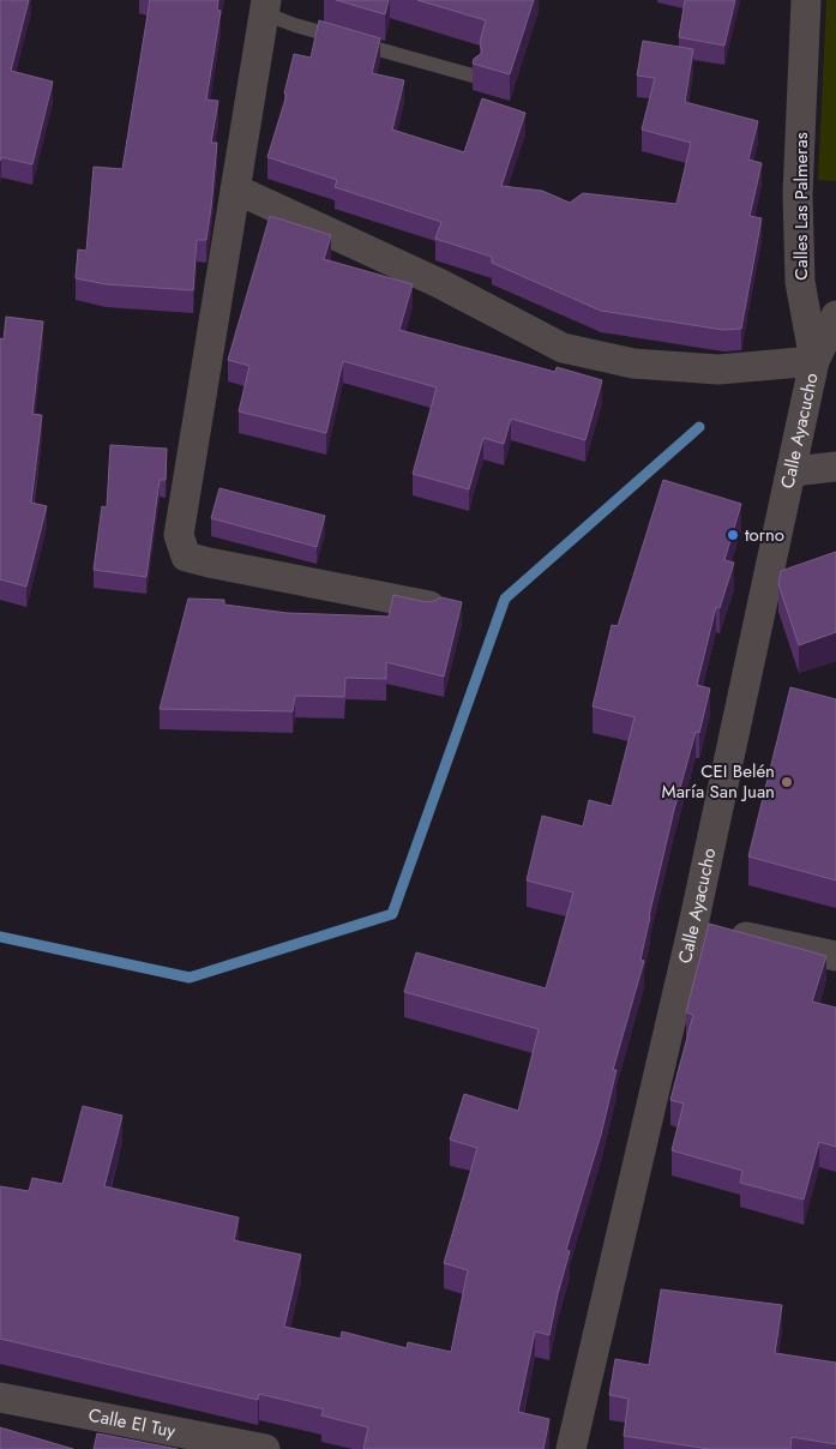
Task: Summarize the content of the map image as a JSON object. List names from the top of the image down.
{
  "streets": {
    "street": ["Calles Las Palmeras", "Calle Ayacucho", "Calle El Tuy"]
  },
  "crossings": [
    ["Calles Las Palmeras", "Calle Ayacucho"]
  ],
  "places": ["torno", "CEI Belén María San Juan"]
}
